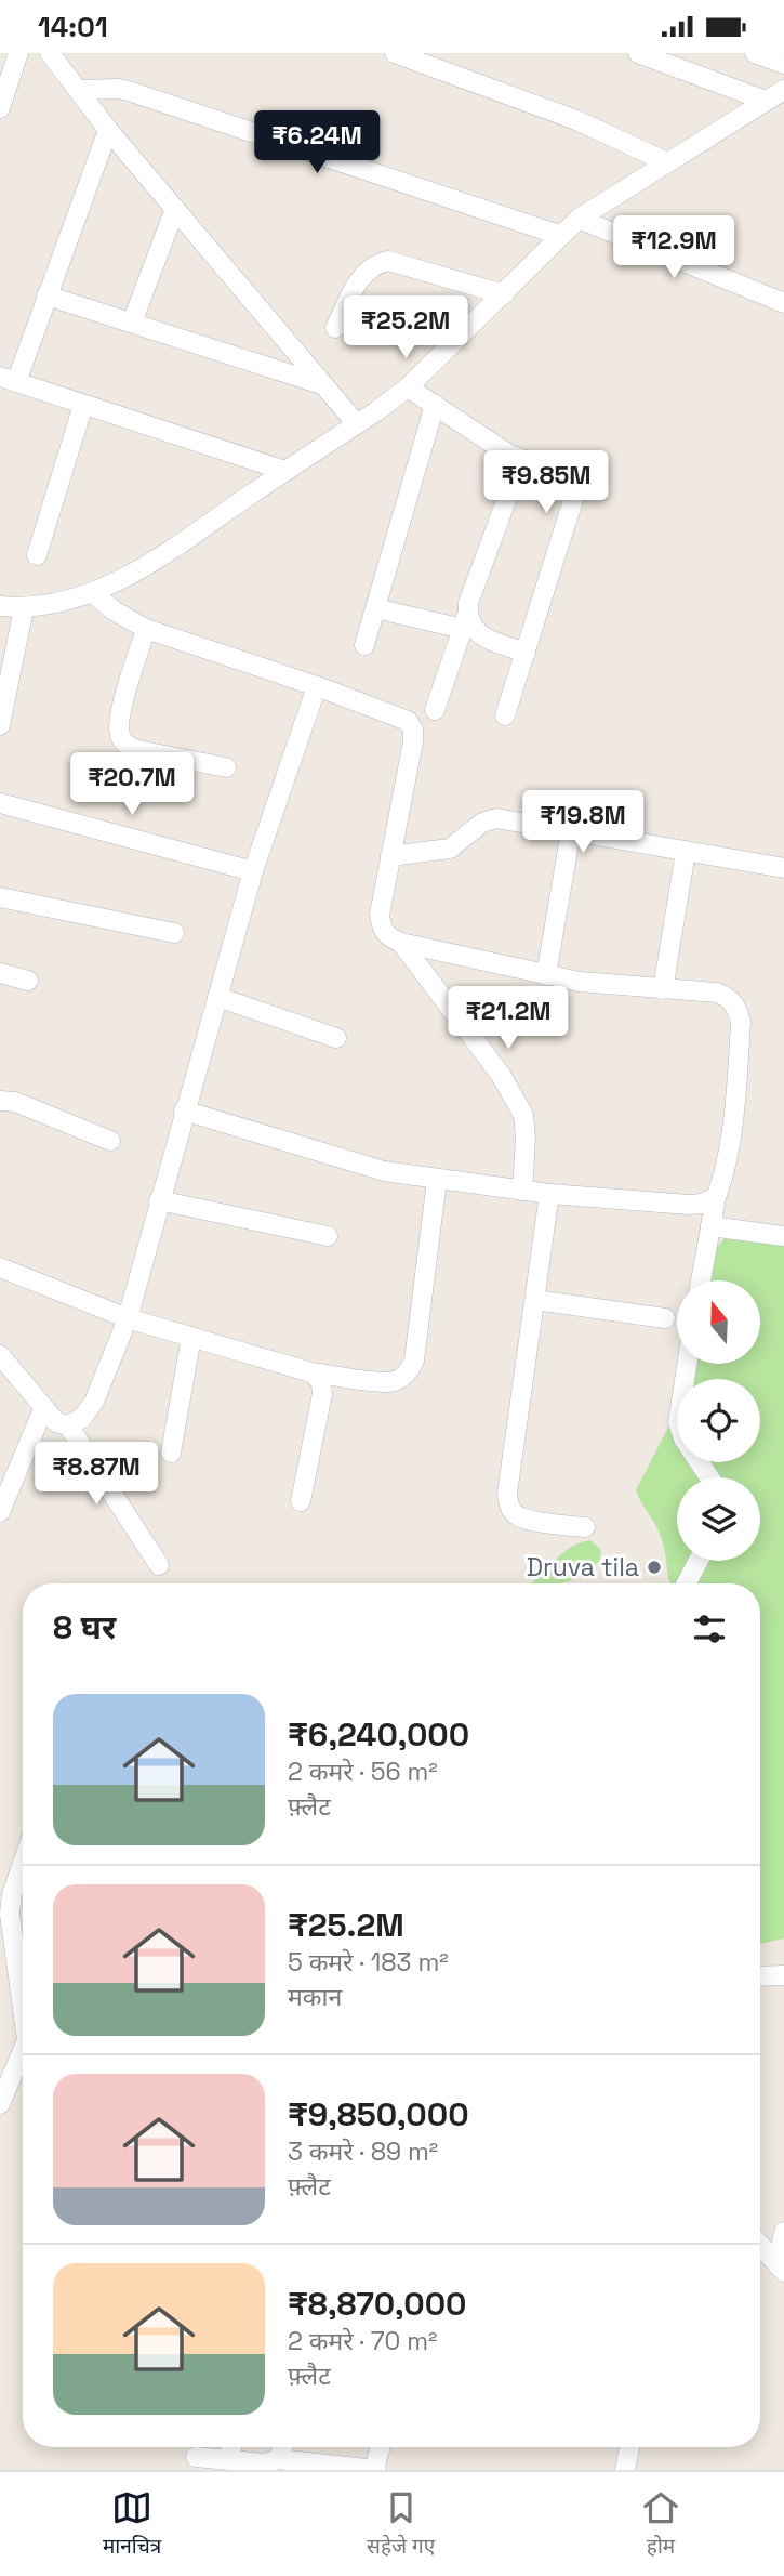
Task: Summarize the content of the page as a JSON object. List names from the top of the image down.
{
  "places": ["Druva tila"],
  "north": "top",
  "page": {
    "status": "14:01",
    "price": [
      "₹6.24M",
      "₹12.9M",
      "₹25.2M",
      "₹9.85M",
      "₹20.7M",
      "₹19.8M",
      "₹21.2M",
      "₹8.87M"
    ],
    "heading": "8 घर",
    "list": [
      {
        "name": "₹6,240,000",
        "note": "2 कमरे · 56 m² · फ़्लैट"
      },
      {
        "name": "₹25.2M",
        "note": "5 कमरे · 183 m² · मकान"
      },
      {
        "name": "₹9,850,000",
        "note": "3 कमरे · 89 m² · फ़्लैट"
      },
      {
        "name": "₹8,870,000",
        "note": "2 कमरे · 70 m² · फ़्लैट"
      }
    ],
    "tabs": ["मानचित्र", "सहेजे गए", "होम"]
  }
}
